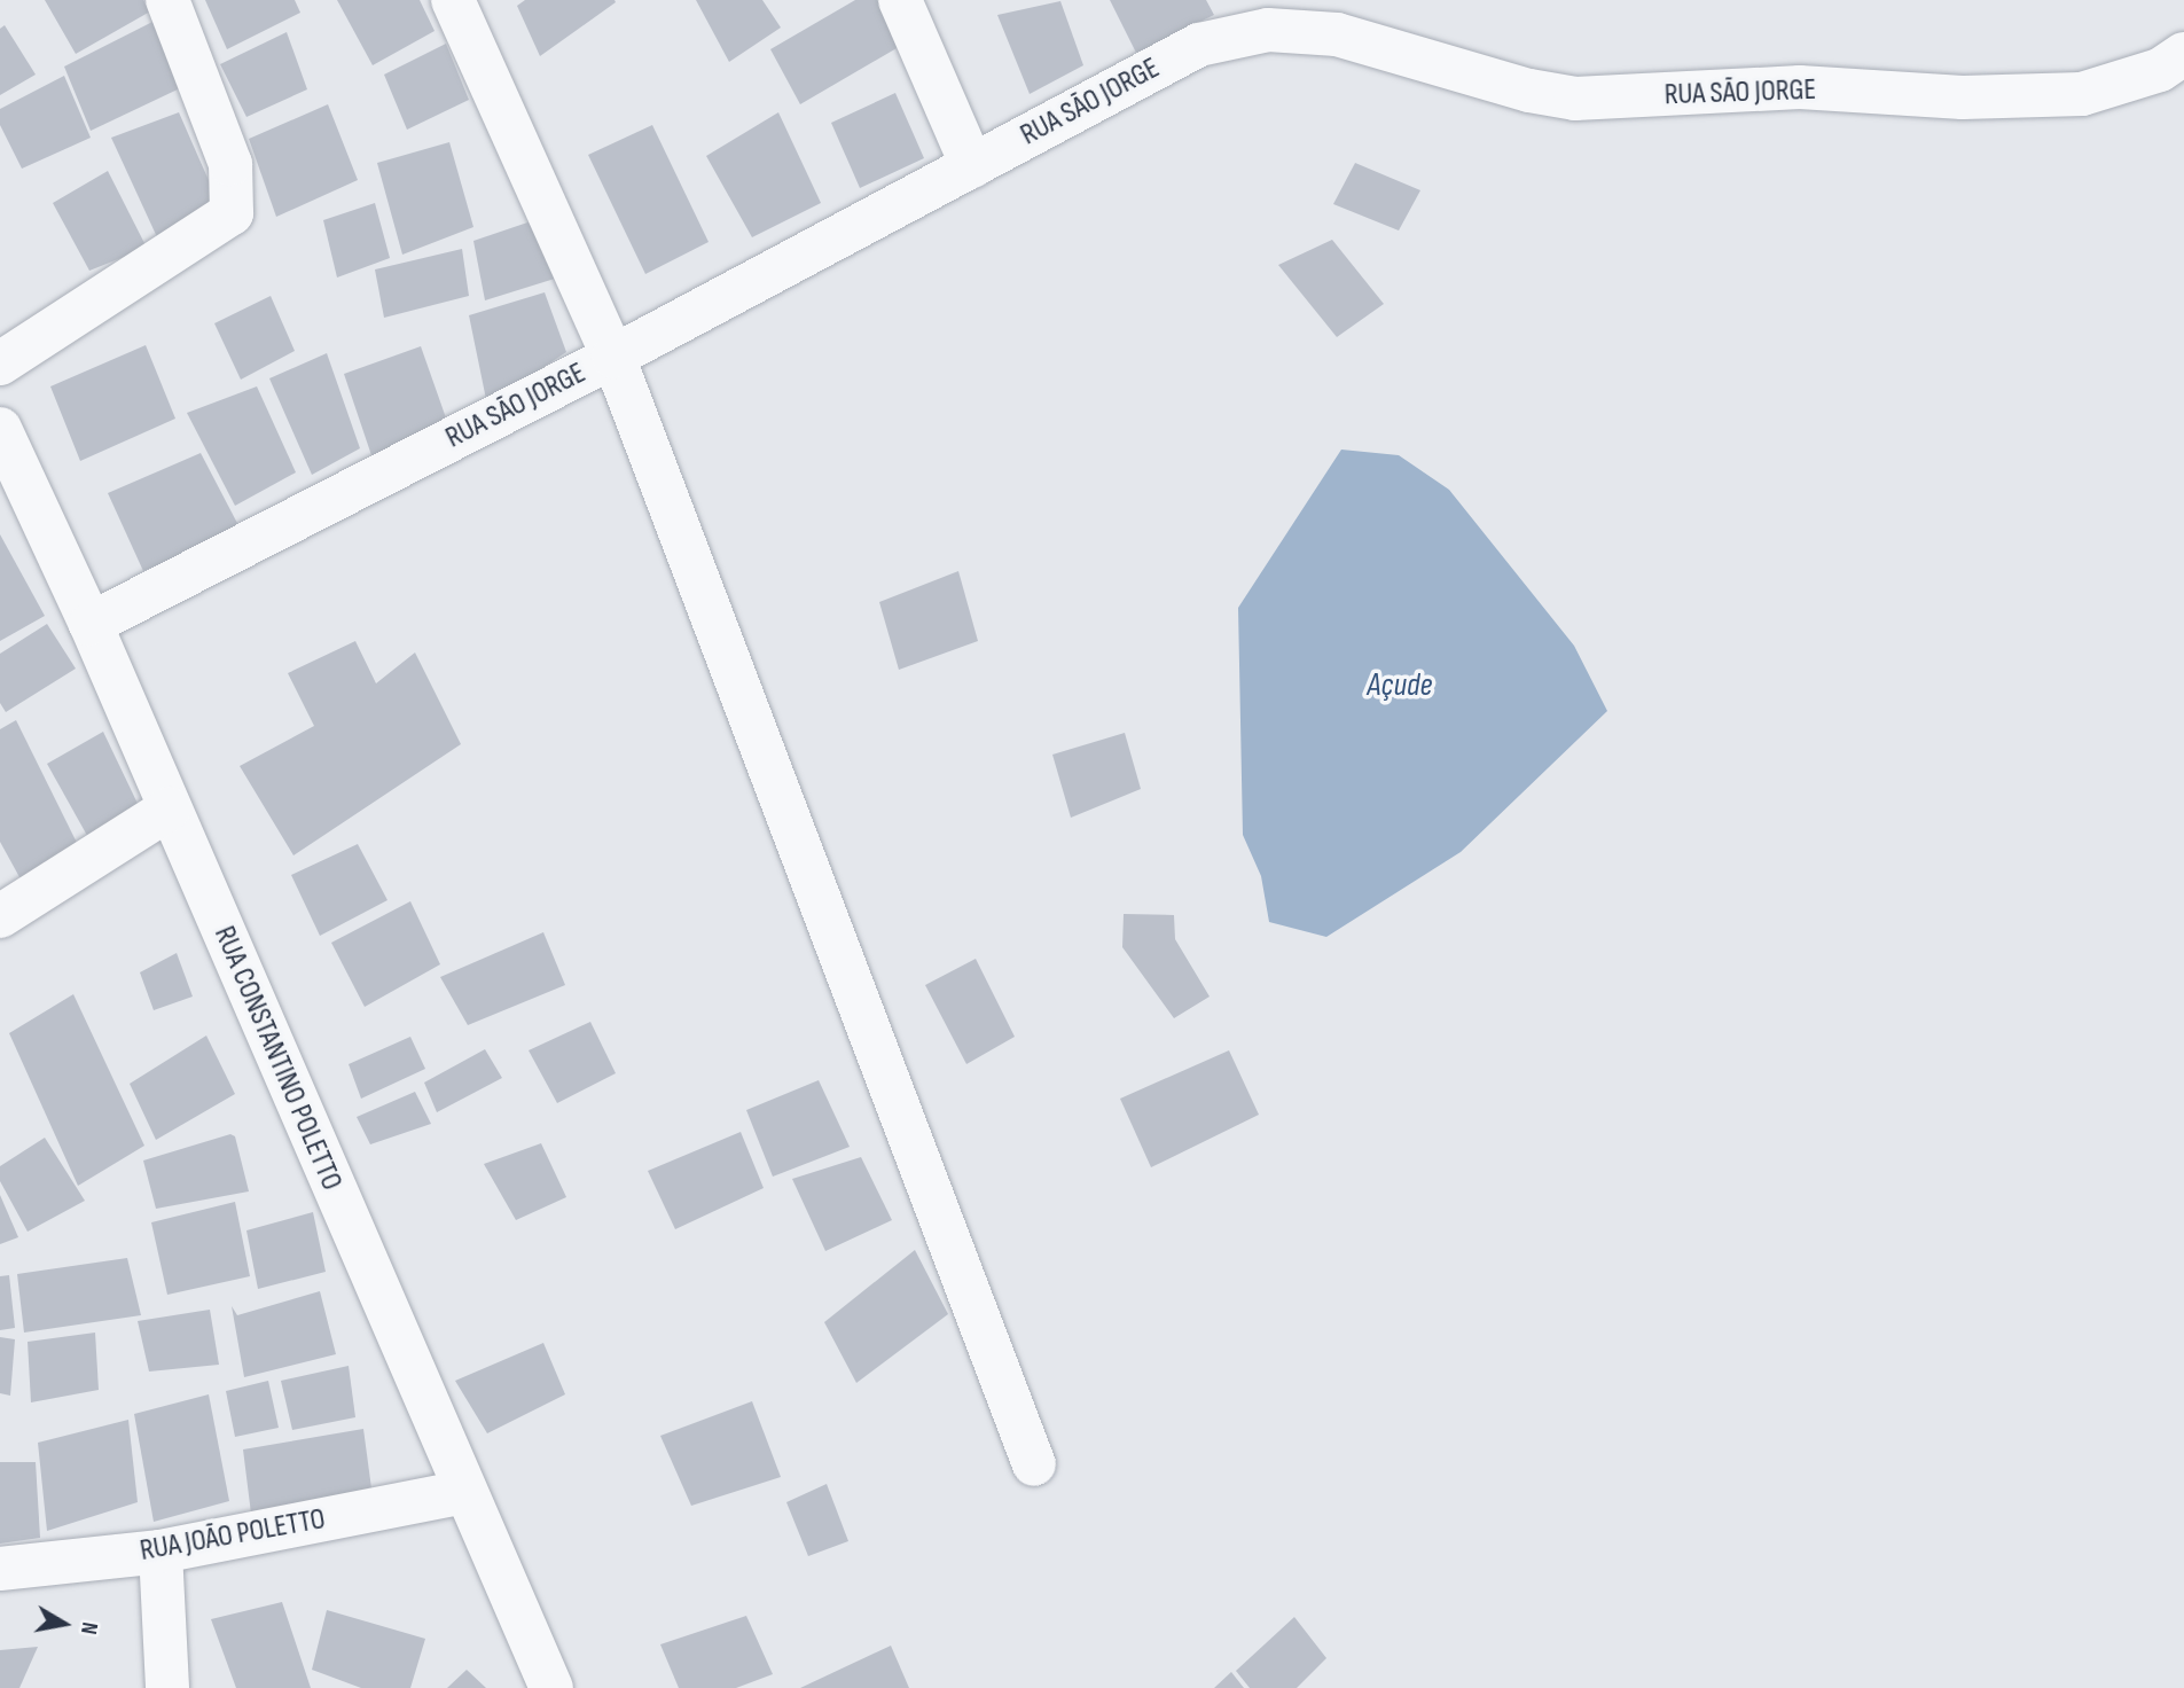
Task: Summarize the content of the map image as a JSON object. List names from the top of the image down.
{
  "streets": {
    "street": ["RUA SÃO JORGE", "RUA CONSTANTINO POLETTO", "RUA JOÃO POLETTO"]
  },
  "crossings": [
    ["RUA SÃO JORGE", "RUA CONSTANTINO POLETTO"],
    ["RUA CONSTANTINO POLETTO", "RUA JOÃO POLETTO"]
  ],
  "water": ["Açude"],
  "north": "right"
}
